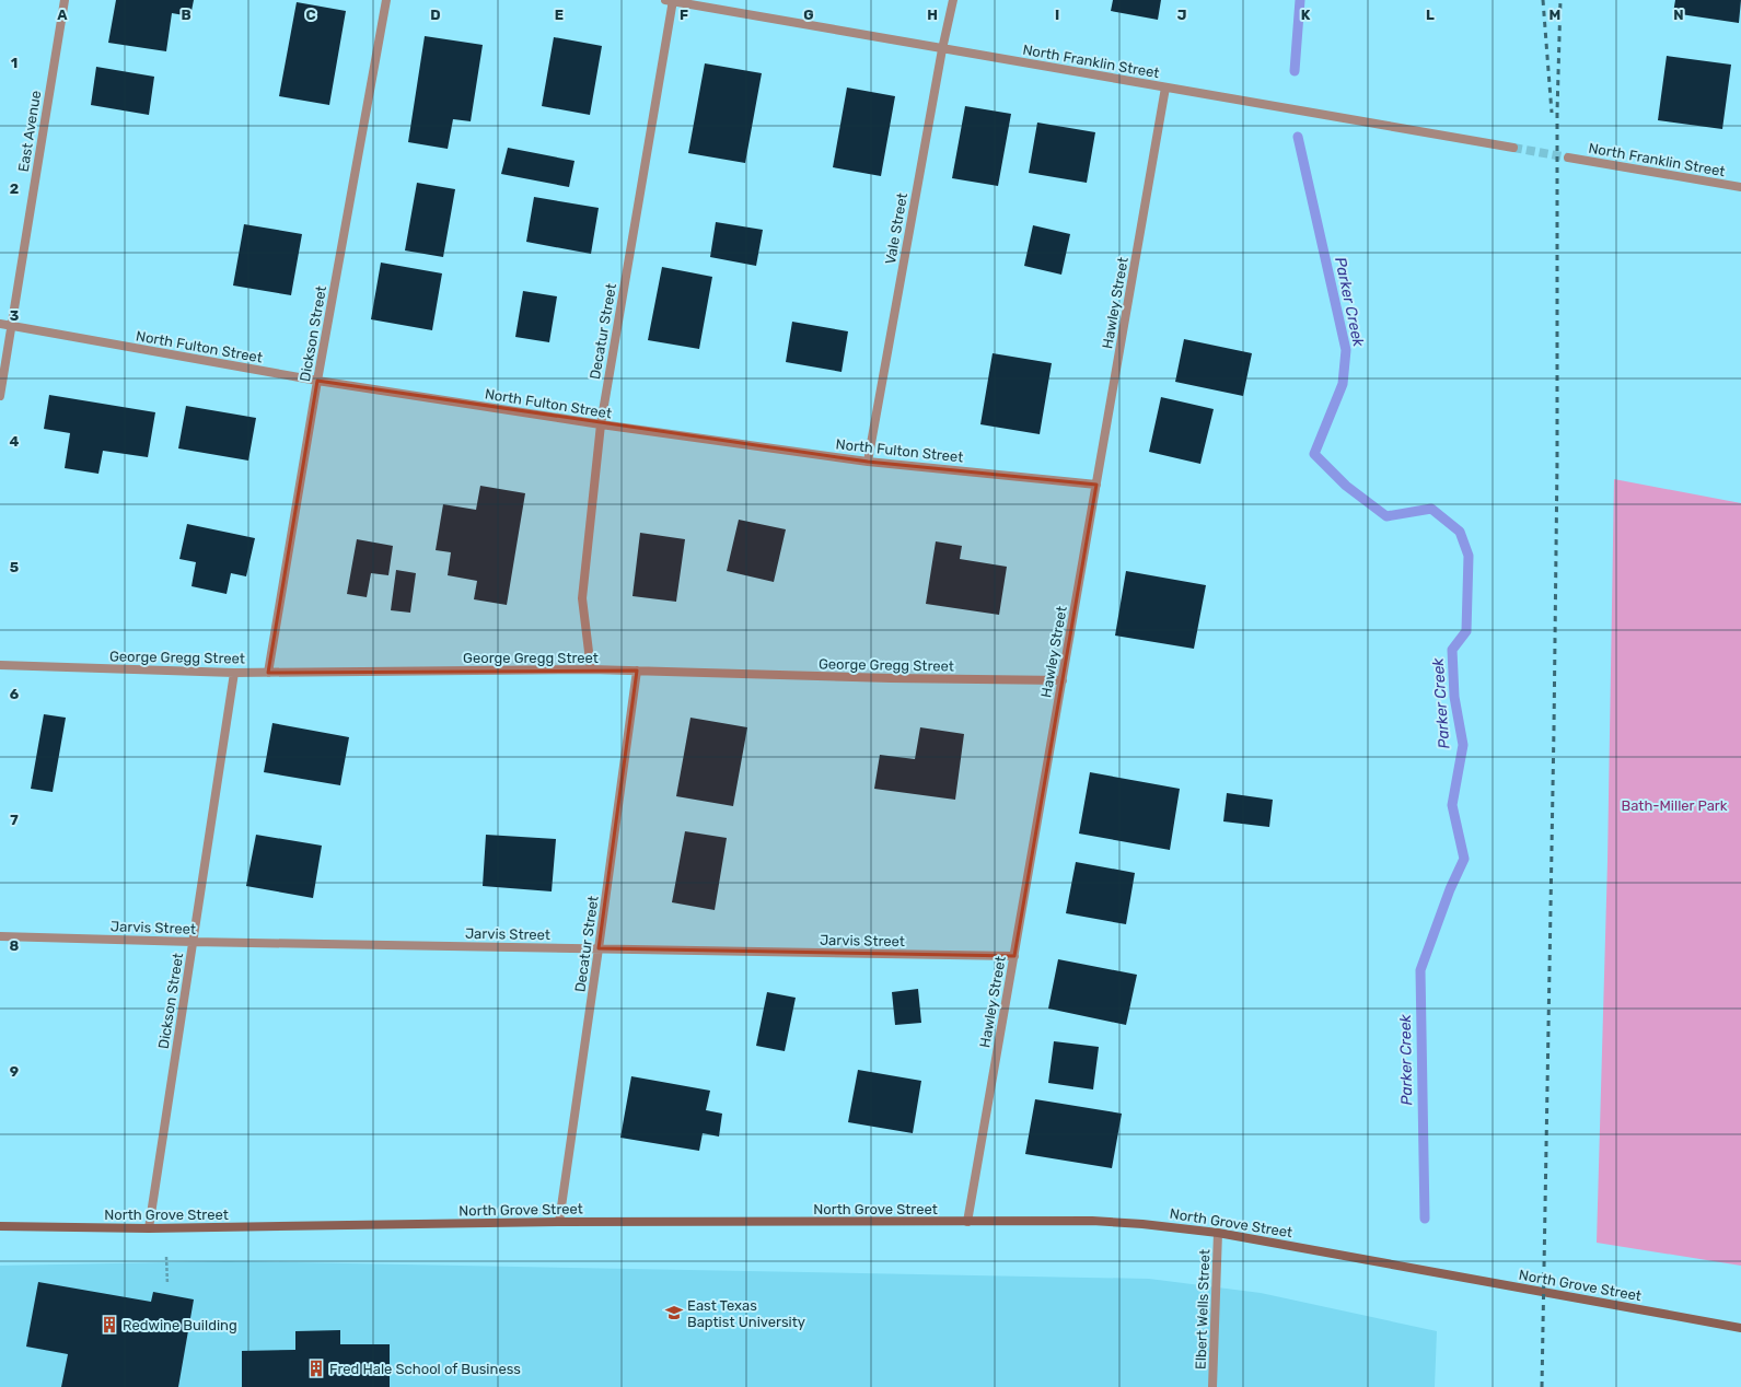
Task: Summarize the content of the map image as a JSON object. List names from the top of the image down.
{
  "streets": {
    "main road": ["North Grove Street"],
    "street": [
      "North Franklin Street",
      "East Avenue",
      "Vale Street",
      "Hawley Street",
      "Decatur Street",
      "Dickson Street",
      "North Fulton Street",
      "George Gregg Street",
      "Jarvis Street",
      "Elbert Wells Street"
    ]
  },
  "crossings": [
    ["North Franklin Street", "Vale Street"],
    ["North Franklin Street", "Hawley Street"],
    ["North Franklin Street", "Decatur Street"],
    ["East Avenue", "North Fulton Street"],
    ["Vale Street", "North Fulton Street"],
    ["Hawley Street", "North Fulton Street"],
    ["Hawley Street", "George Gregg Street"],
    ["Hawley Street", "Jarvis Street"],
    ["Hawley Street", "North Grove Street"],
    ["Decatur Street", "North Fulton Street"],
    ["Decatur Street", "George Gregg Street"],
    ["Decatur Street", "Jarvis Street"],
    ["Decatur Street", "North Grove Street"],
    ["Dickson Street", "North Fulton Street"],
    ["Dickson Street", "George Gregg Street"],
    ["Dickson Street", "Jarvis Street"],
    ["Dickson Street", "North Grove Street"],
    ["North Grove Street", "Elbert Wells Street"]
  ],
  "water": ["Parker Creek"],
  "parks": ["Bath-Miller Park"],
  "places": {
    "school or university": ["East Texas Baptist University"],
    "building": ["Redwine Building", "Fred Hale School of Business"]
  },
  "grid": {
    "columns": [
      "A",
      "B",
      "C",
      "D",
      "E",
      "F",
      "G",
      "H",
      "I",
      "J",
      "K",
      "L",
      "M",
      "N"
    ],
    "rows": [
      "1",
      "2",
      "3",
      "4",
      "5",
      "6",
      "7",
      "8",
      "9"
    ]
  }
}
